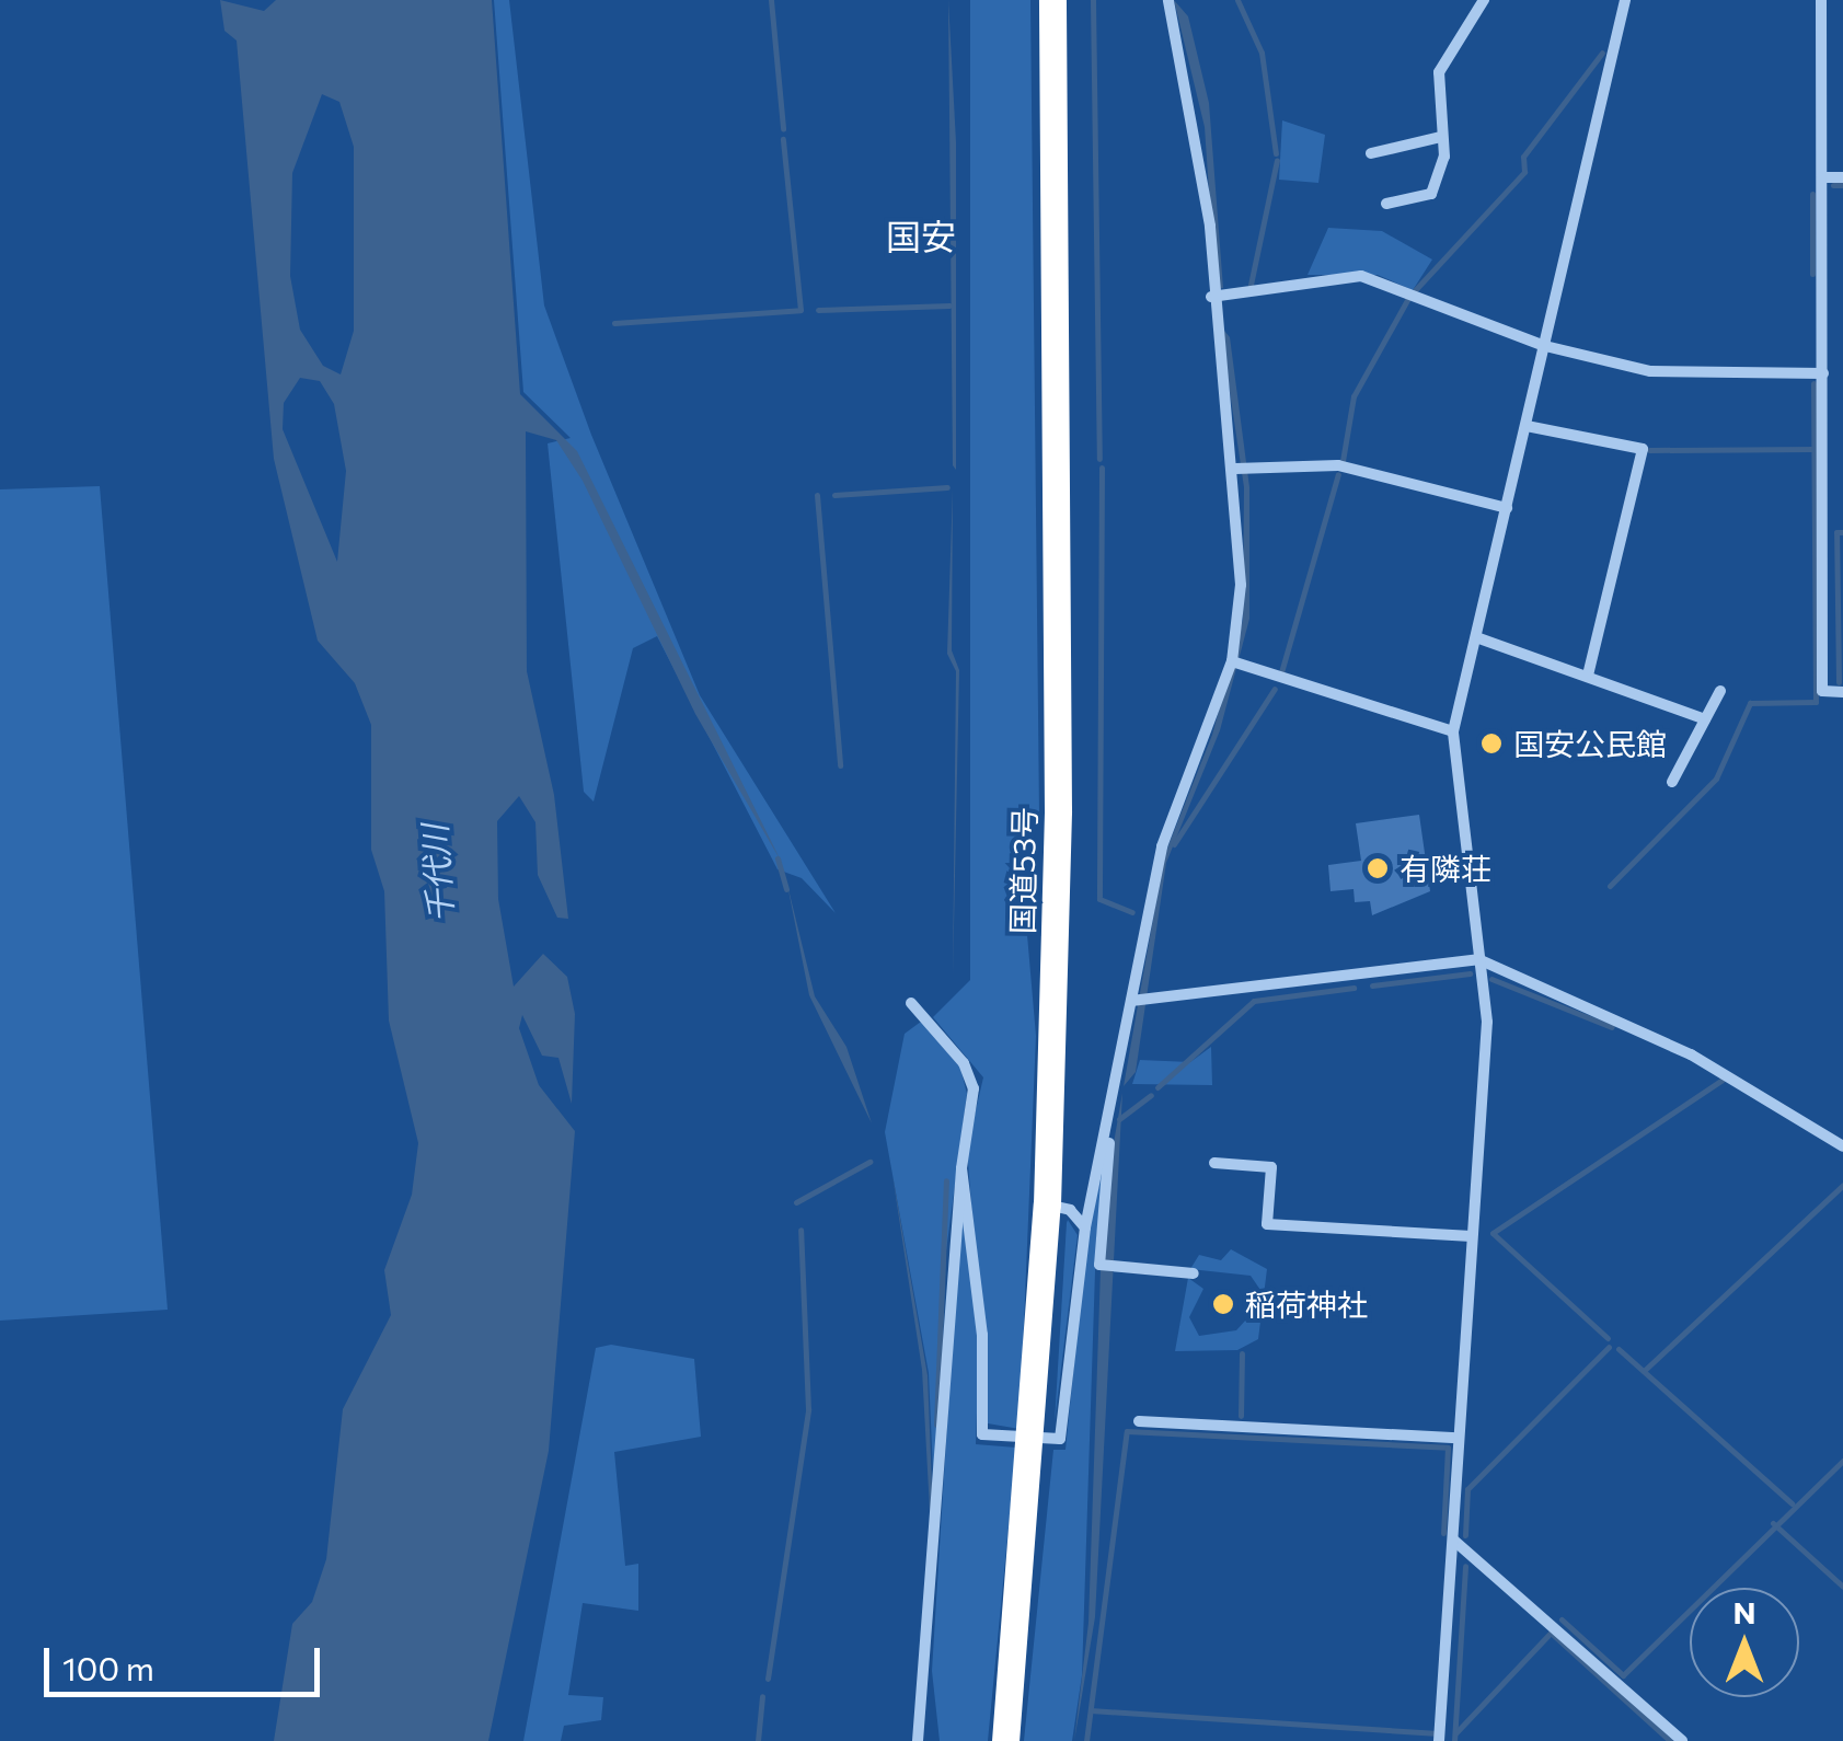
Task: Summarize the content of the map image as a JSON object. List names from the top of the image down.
{
  "streets": {
    "highway": ["国道53号"]
  },
  "districts": ["国安"],
  "water": ["千代川"],
  "places": ["国安公民館", "有隣荘", "稲荷神社"],
  "scale_bar": "100 m",
  "north": "top"
}
